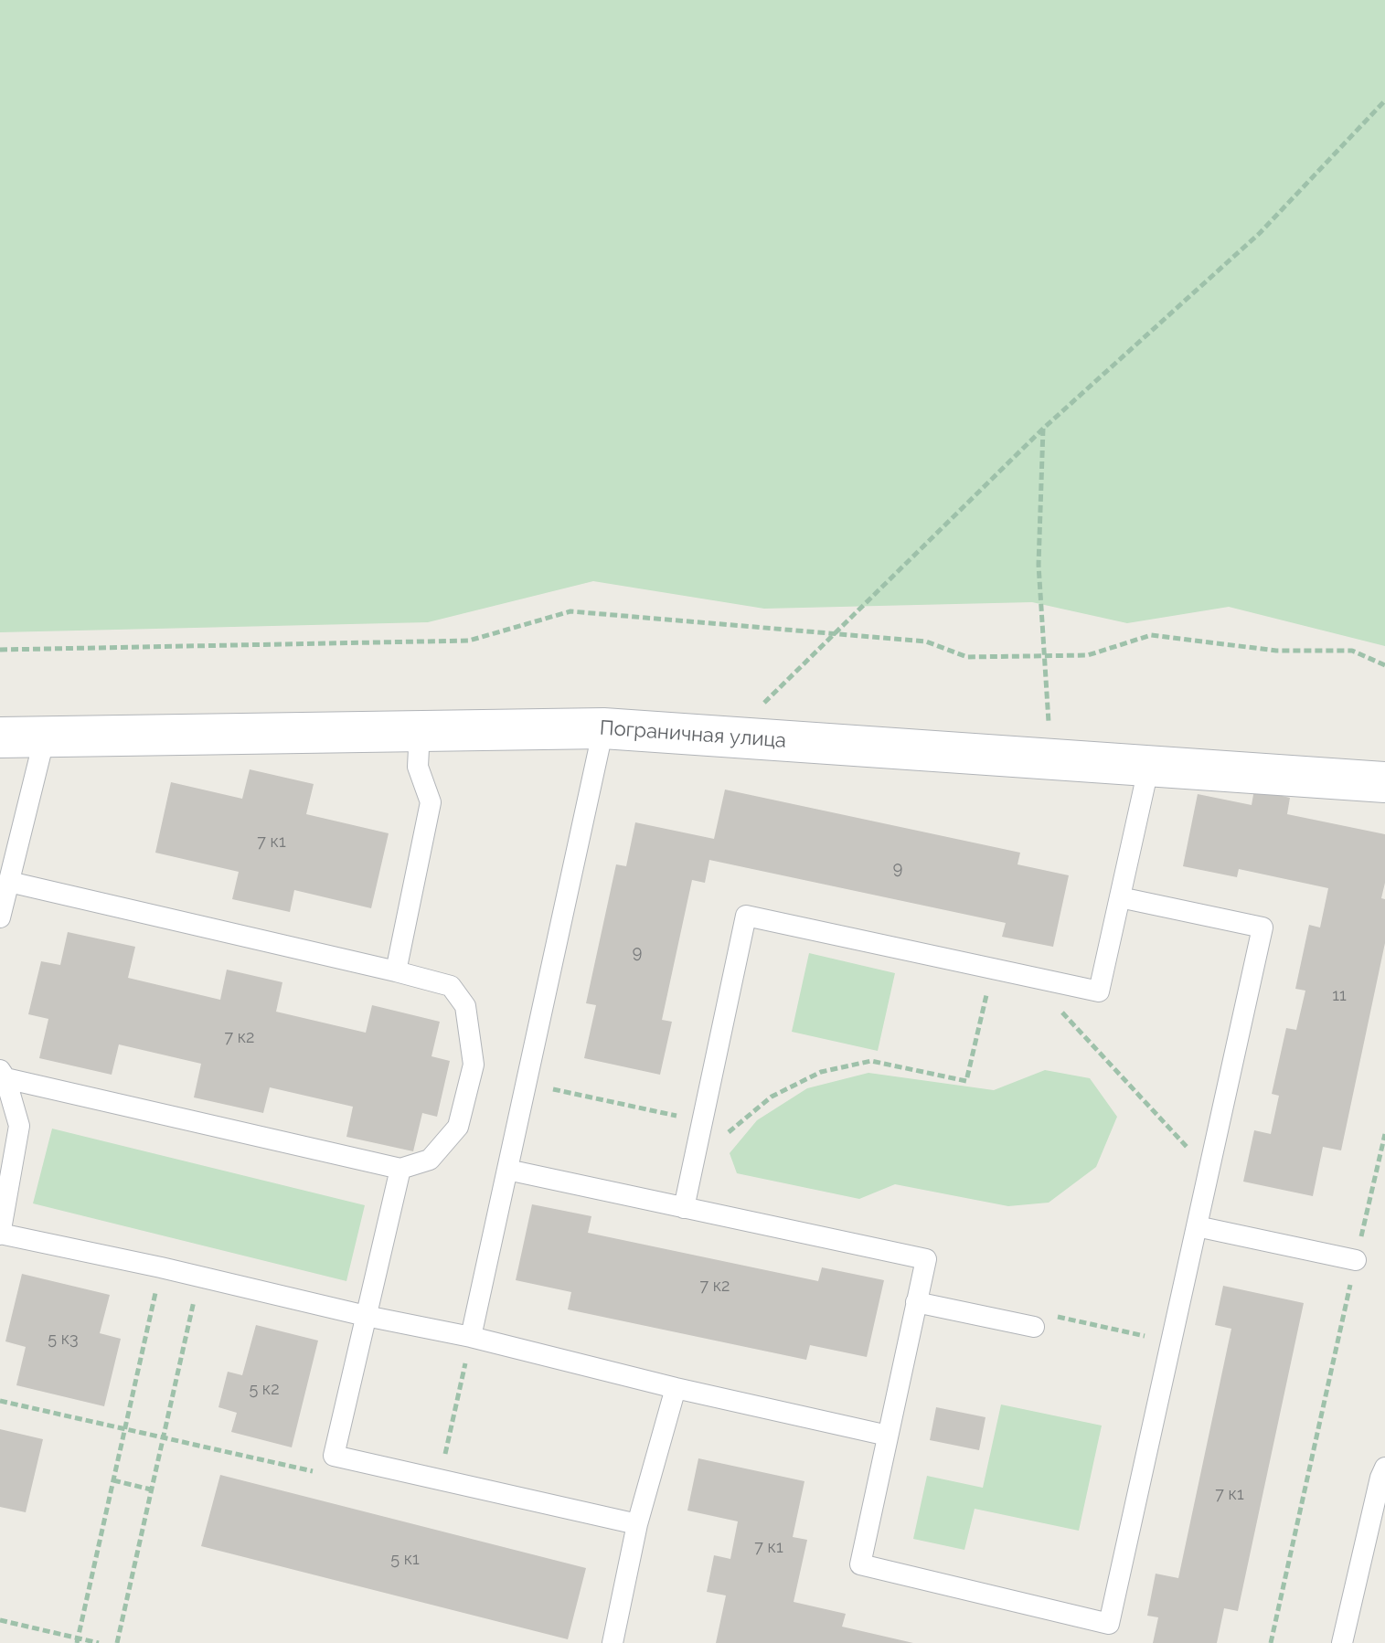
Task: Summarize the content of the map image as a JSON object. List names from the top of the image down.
{
  "streets": {
    "street": ["Пограничная улица"]
  },
  "house_numbers": [
    "7 к1",
    "9",
    "9",
    "11",
    "7 к2",
    "7 к2",
    "5 к3",
    "5 к2",
    "7 к1",
    "7 к1",
    "5 к1"
  ]
}
